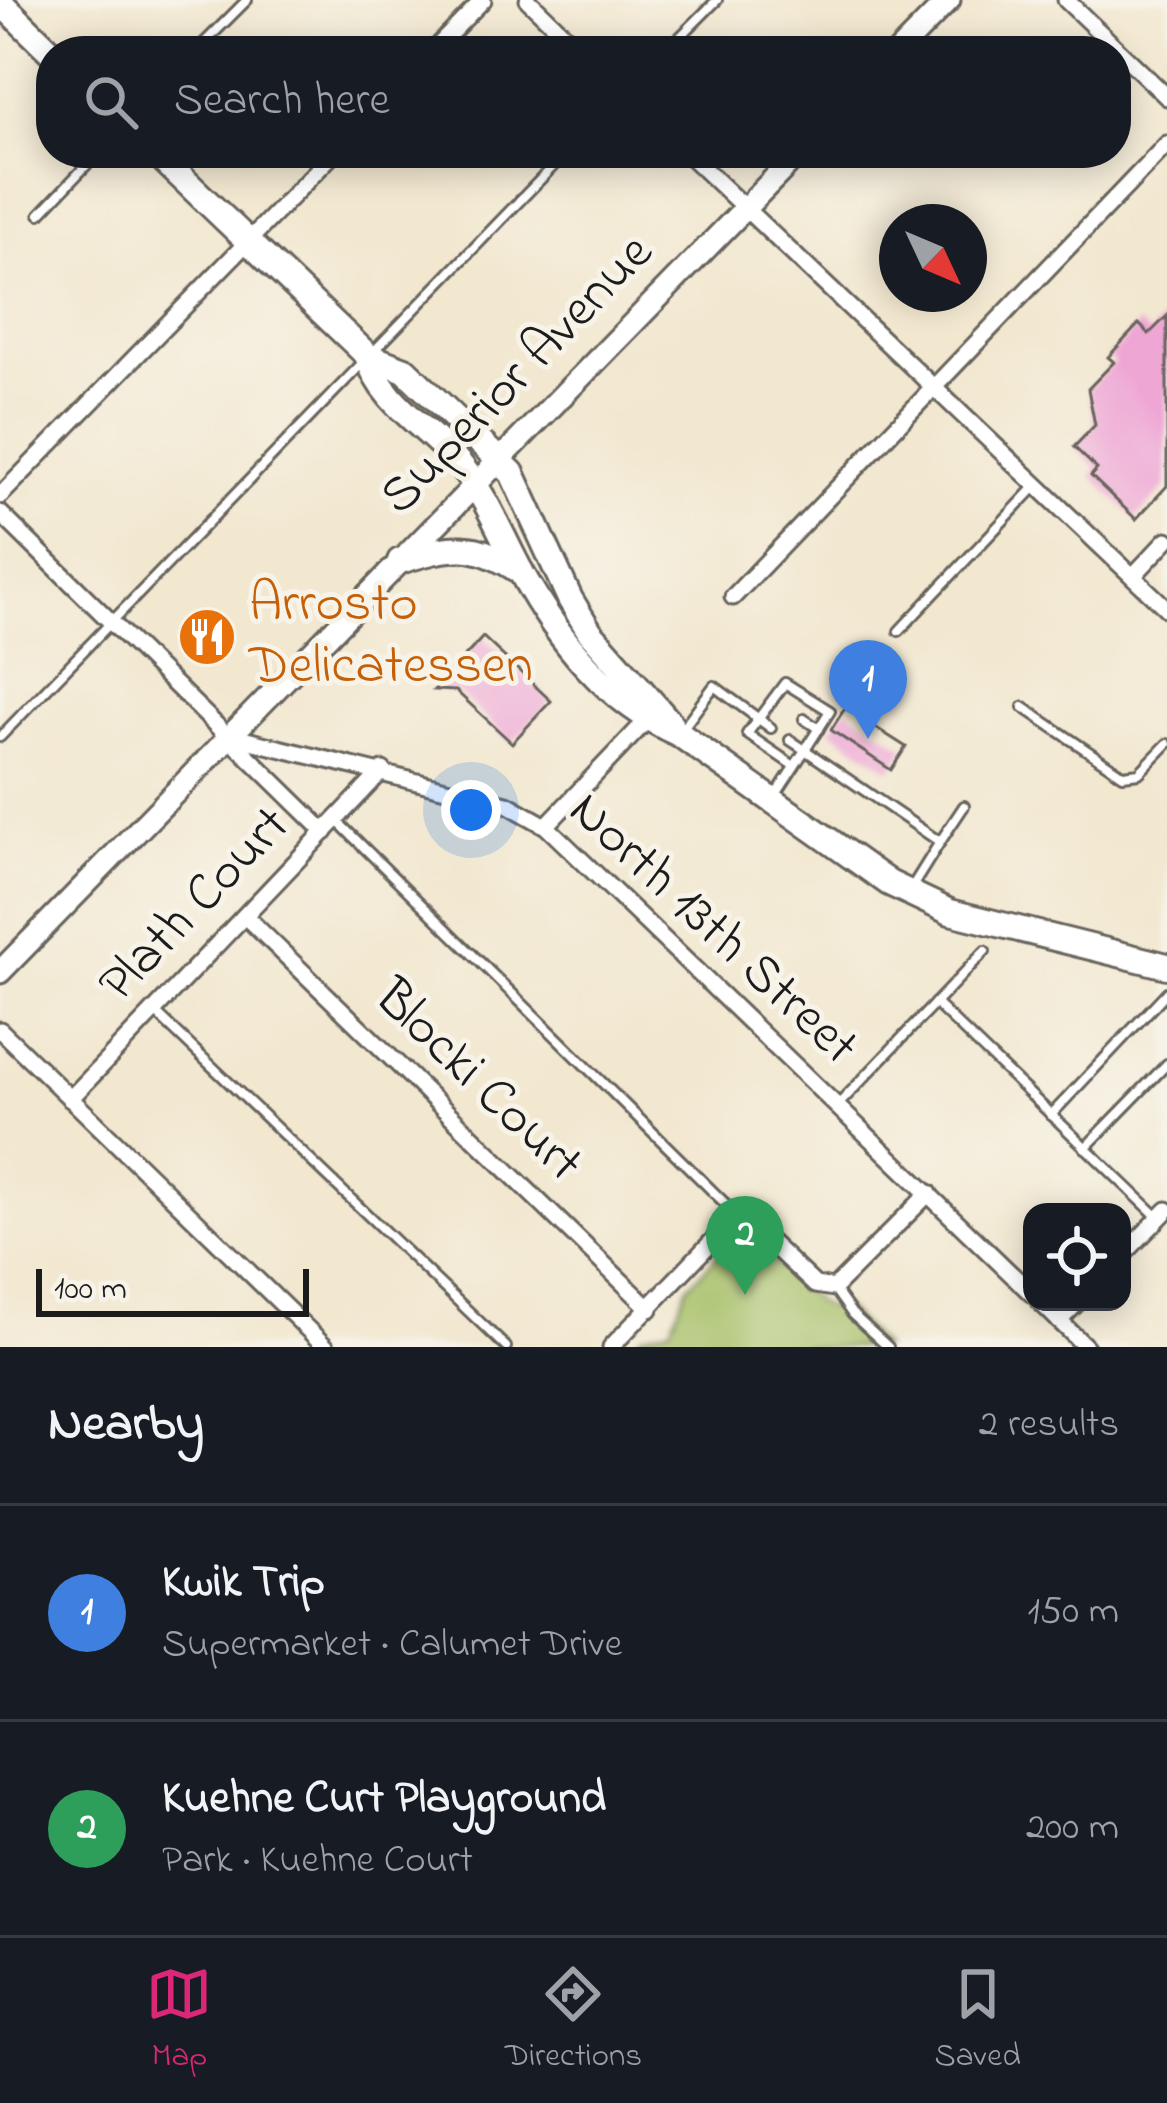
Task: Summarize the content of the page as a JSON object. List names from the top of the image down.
{
  "streets": {
    "street": [
      "Superior Avenue",
      "Plath Court",
      "North 13th Street",
      "Blocki Court"
    ]
  },
  "crossings": [
    ["Superior Avenue", "North 13th Street"],
    ["Plath Court", "North 13th Street"],
    ["Plath Court", "Blocki Court"]
  ],
  "places": {
    "restaurant": ["Arrosto Delicatessen"]
  },
  "scale_bar": "100 m",
  "north": "bottom right",
  "page": {
    "search": "Search here",
    "pins": ["1", "2"],
    "scale": "100 m",
    "heading": ["Nearby", "2 results"],
    "list": [
      {
        "mark": "1",
        "name": "Kwik Trip",
        "note": "Supermarket · Calumet Drive",
        "value": "150 m"
      },
      {
        "mark": "2",
        "name": "Kuehne Curt Playground",
        "note": "Park · Kuehne Court",
        "value": "200 m"
      }
    ],
    "nav": ["Map", "Directions", "Saved"]
  }
}
